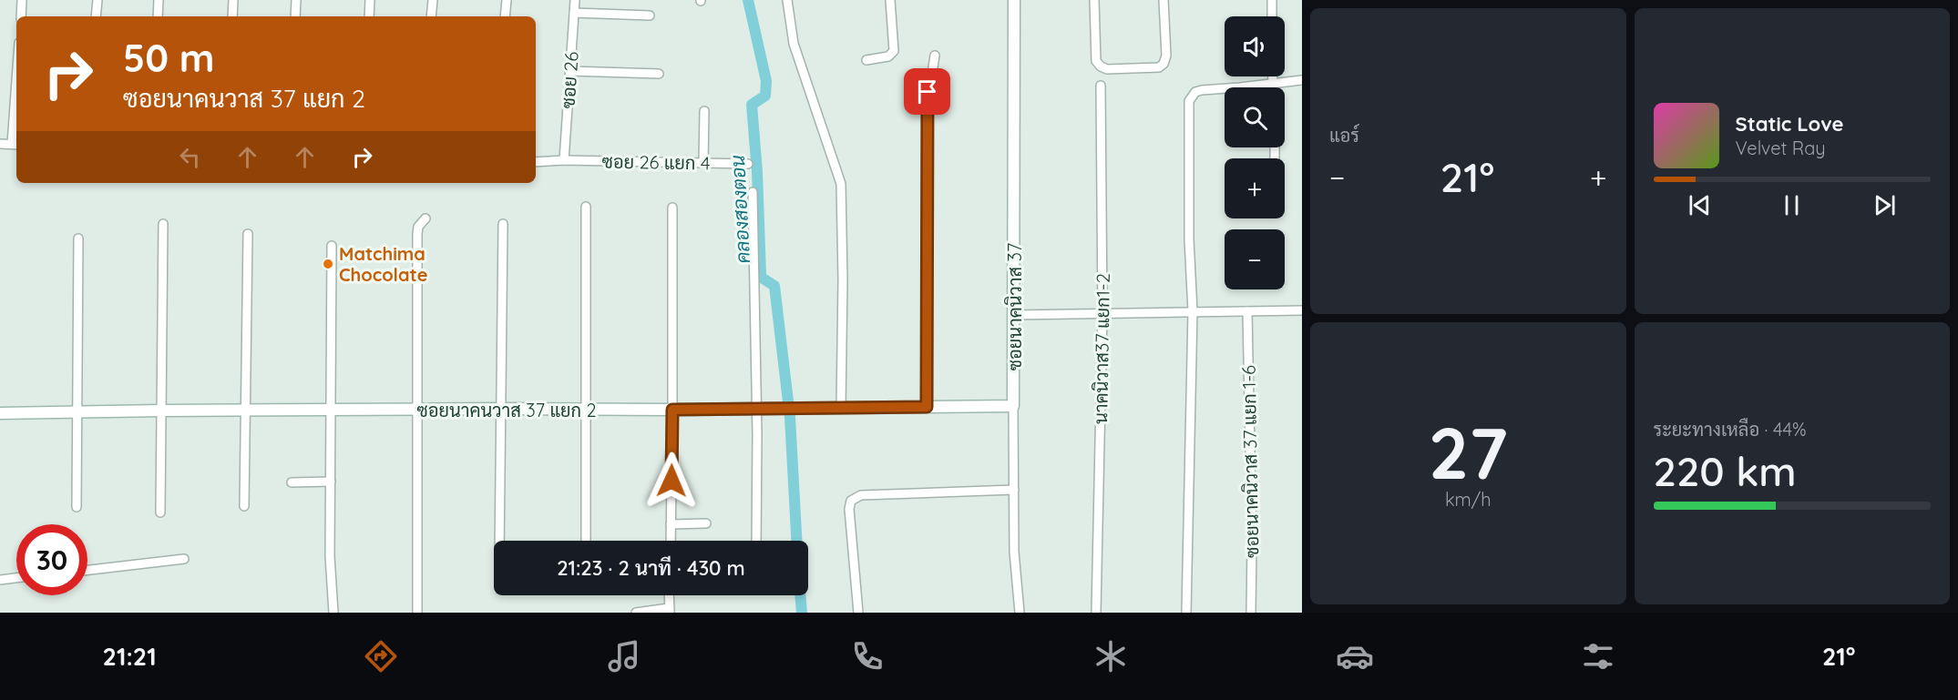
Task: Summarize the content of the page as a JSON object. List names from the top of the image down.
{
  "streets": {
    "street": [
      "ซอย 26",
      "ซอย 26 แยก 4",
      "ซอยนาคนิวาส 37",
      "นาคนิวาส37 แยก1-2",
      "ซอยนาคนวาส 37 แยก 2",
      "ซอยนาคนิวาส 37 แยก 1-6"
    ]
  },
  "crossings": [
    ["ซอย 26", "ซอย 26 แยก 4"],
    ["ซอยนาคนิวาส 37", "ซอยนาคนวาส 37 แยก 2"]
  ],
  "water": ["คลองสองตอน"],
  "places": ["Matchima Chocolate"],
  "page": {
    "tile": [
      "แอร์",
      ["27", "km/h"],
      ["ระยะทางเหลือ · 44%", "220 km"]
    ],
    "map_buttons": ["+", "−"],
    "turn": ["50 m", "ซอยนาคนวาส 37 แยก 2"],
    "song": ["Static Love", "Velvet Ray"],
    "heat": ["−", "21°", "+"],
    "limit": "30",
    "trip": "21:23 · 2 นาที · 430 m",
    "tabs": ["21:21", "21°"]
  }
}
